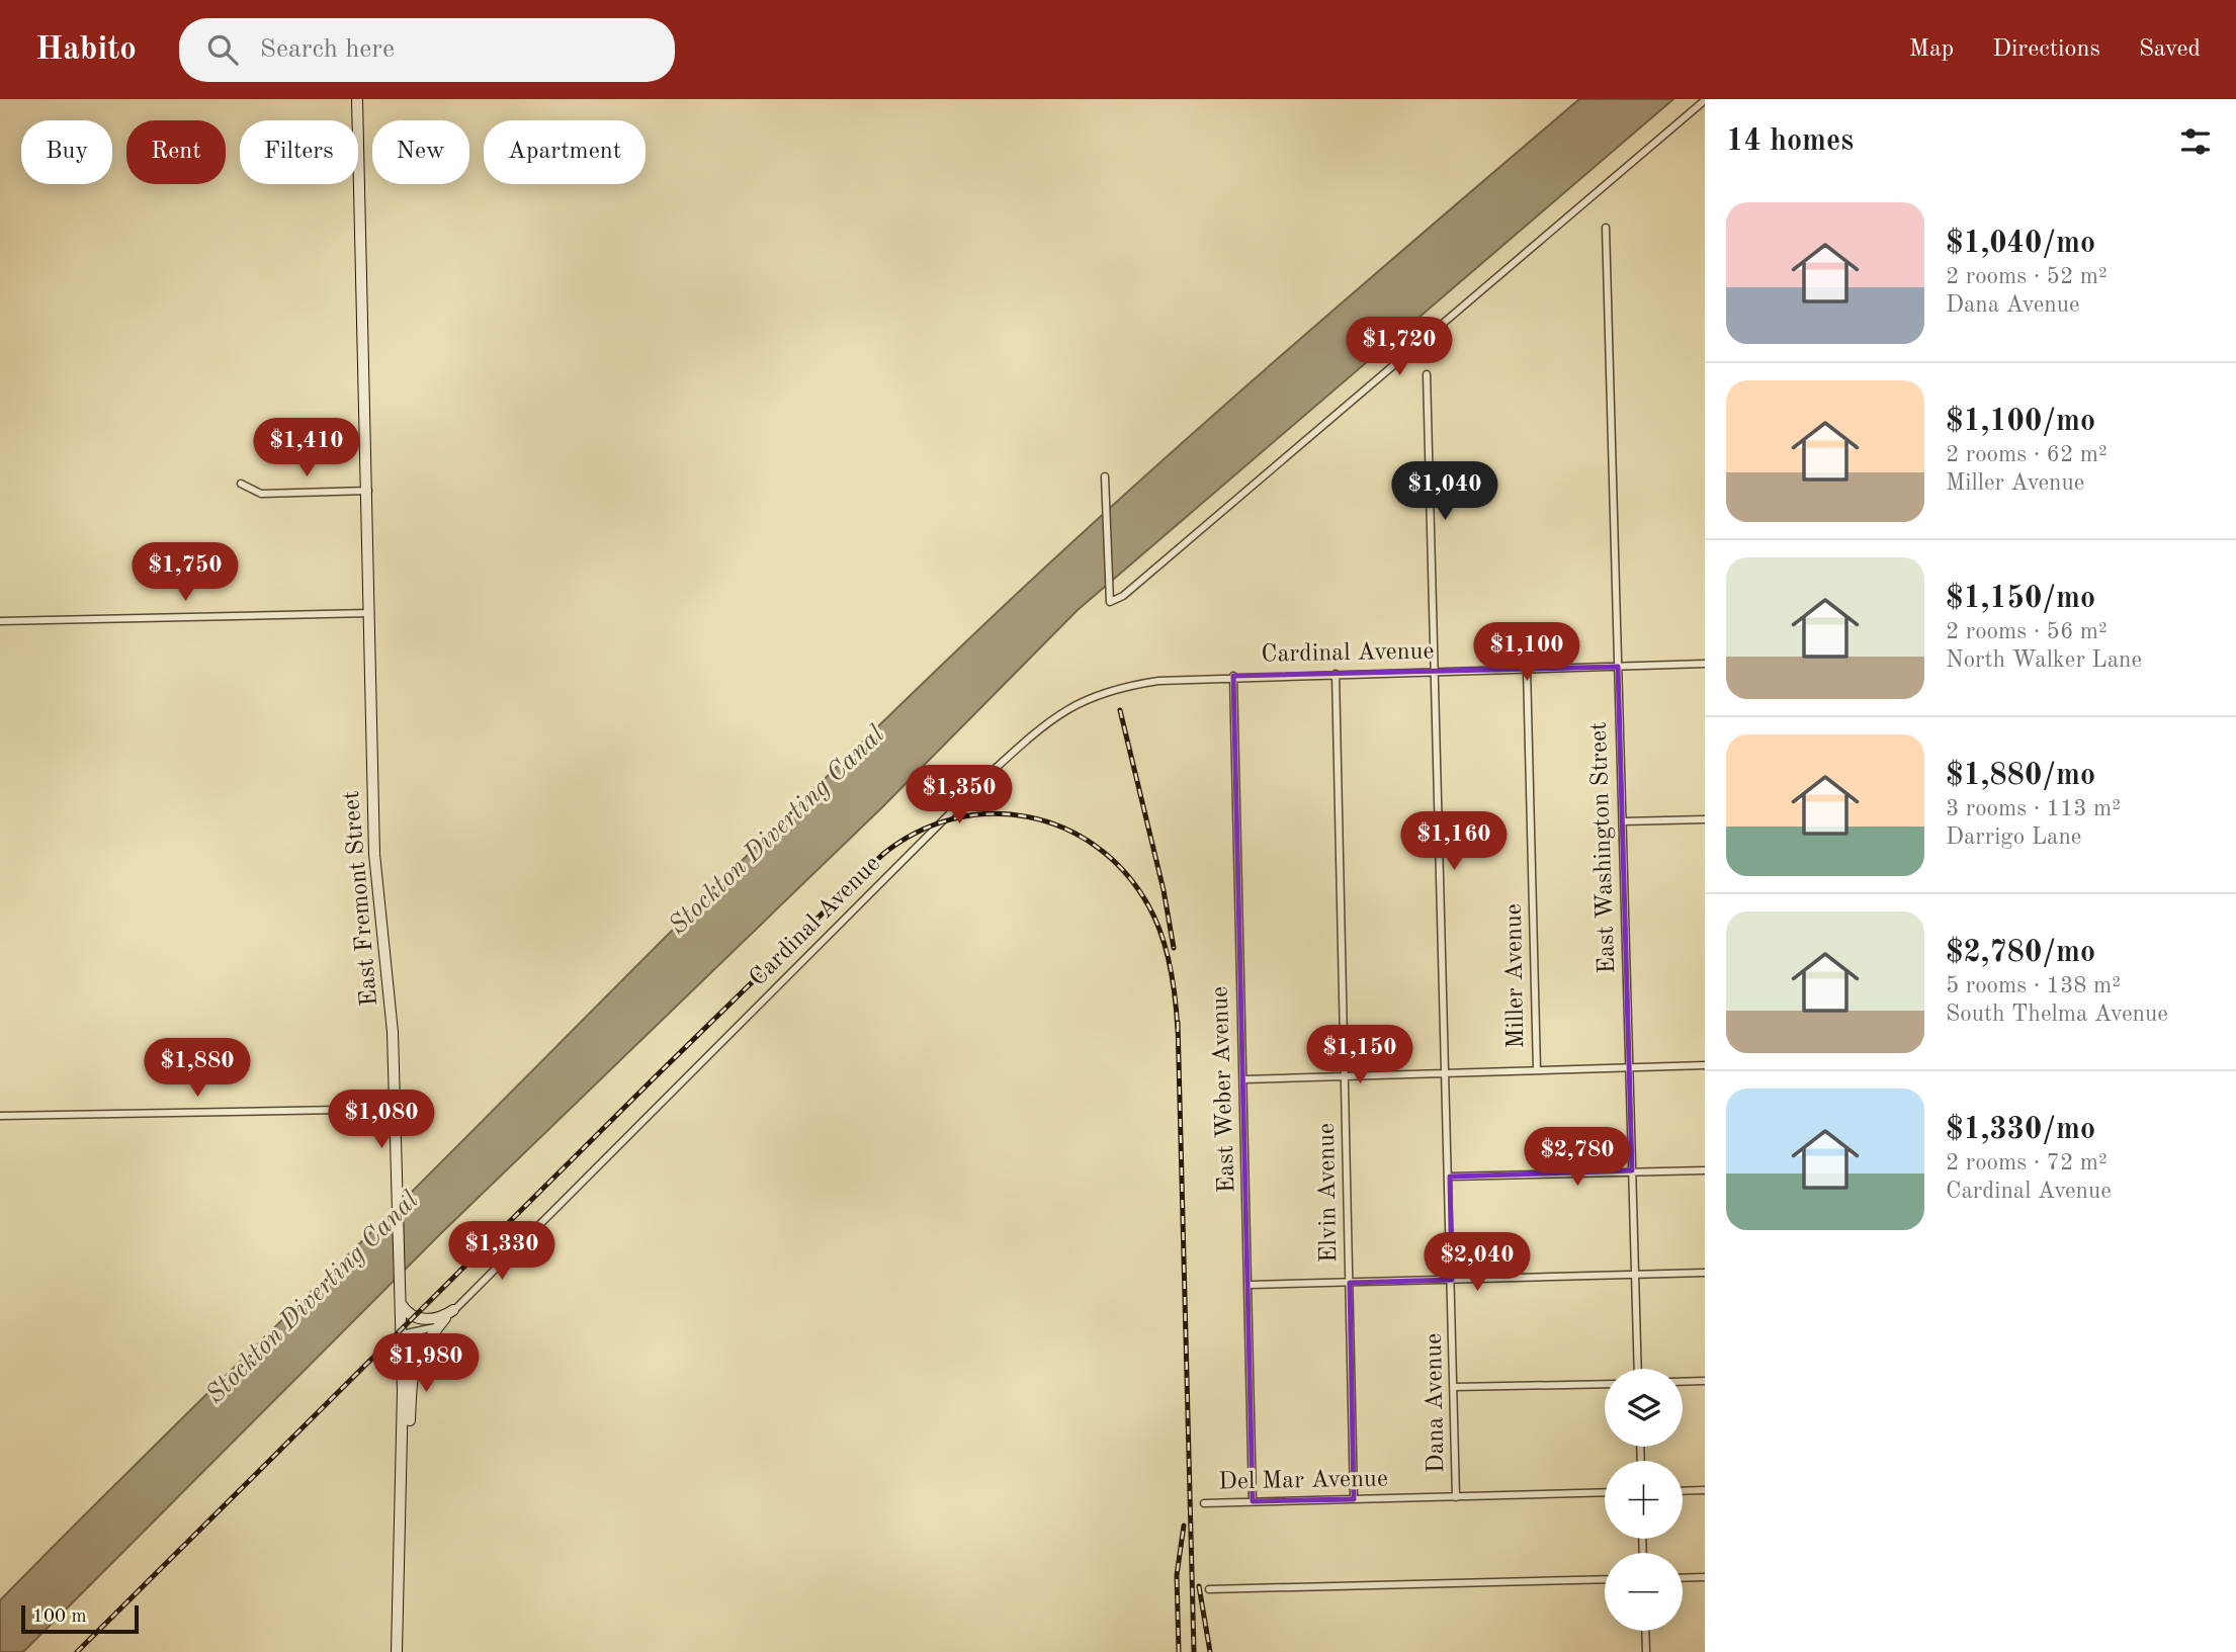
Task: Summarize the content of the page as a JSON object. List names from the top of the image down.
{
  "streets": {
    "main road": ["East Fremont Street"],
    "street": [
      "Cardinal Avenue",
      "East Washington Street",
      "Miller Avenue",
      "East Weber Avenue",
      "Elvin Avenue",
      "Dana Avenue",
      "Del Mar Avenue"
    ]
  },
  "crossings": [
    ["Cardinal Avenue", "East Washington Street"],
    ["Cardinal Avenue", "East Fremont Street"],
    ["Cardinal Avenue", "Miller Avenue"],
    ["Cardinal Avenue", "East Weber Avenue"],
    ["Cardinal Avenue", "Elvin Avenue"],
    ["Cardinal Avenue", "Dana Avenue"],
    ["East Weber Avenue", "Del Mar Avenue"],
    ["Elvin Avenue", "Del Mar Avenue"],
    ["Dana Avenue", "Del Mar Avenue"]
  ],
  "water": ["Stockton Diverting Canal"],
  "scale_bar": "100 m",
  "page": {
    "header": "Habito",
    "search": "Search here",
    "nav": ["Map", "Directions", "Saved"],
    "heading": "14 homes",
    "chip": [
      "Buy",
      "Rent",
      "Filters",
      "New",
      "Apartment"
    ],
    "list": [
      {
        "name": "$1,040/mo",
        "note": "2 rooms · 52 m² · Dana Avenue"
      },
      {
        "name": "$1,100/mo",
        "note": "2 rooms · 62 m² · Miller Avenue"
      },
      {
        "name": "$1,150/mo",
        "note": "2 rooms · 56 m² · North Walker Lane"
      },
      {
        "name": "$1,880/mo",
        "note": "3 rooms · 113 m² · Darrigo Lane"
      },
      {
        "name": "$2,780/mo",
        "note": "5 rooms · 138 m² · South Thelma Avenue"
      },
      {
        "name": "$1,330/mo",
        "note": "2 rooms · 72 m² · Cardinal Avenue"
      }
    ],
    "price": [
      "$1,720",
      "$1,410",
      "$1,040",
      "$1,750",
      "$1,100",
      "$1,350",
      "$1,160",
      "$1,150",
      "$1,880",
      "$1,080",
      "$2,780",
      "$1,330",
      "$2,040",
      "$1,980"
    ],
    "map_buttons": ["+", "−"],
    "scale": "100 m"
  }
}
